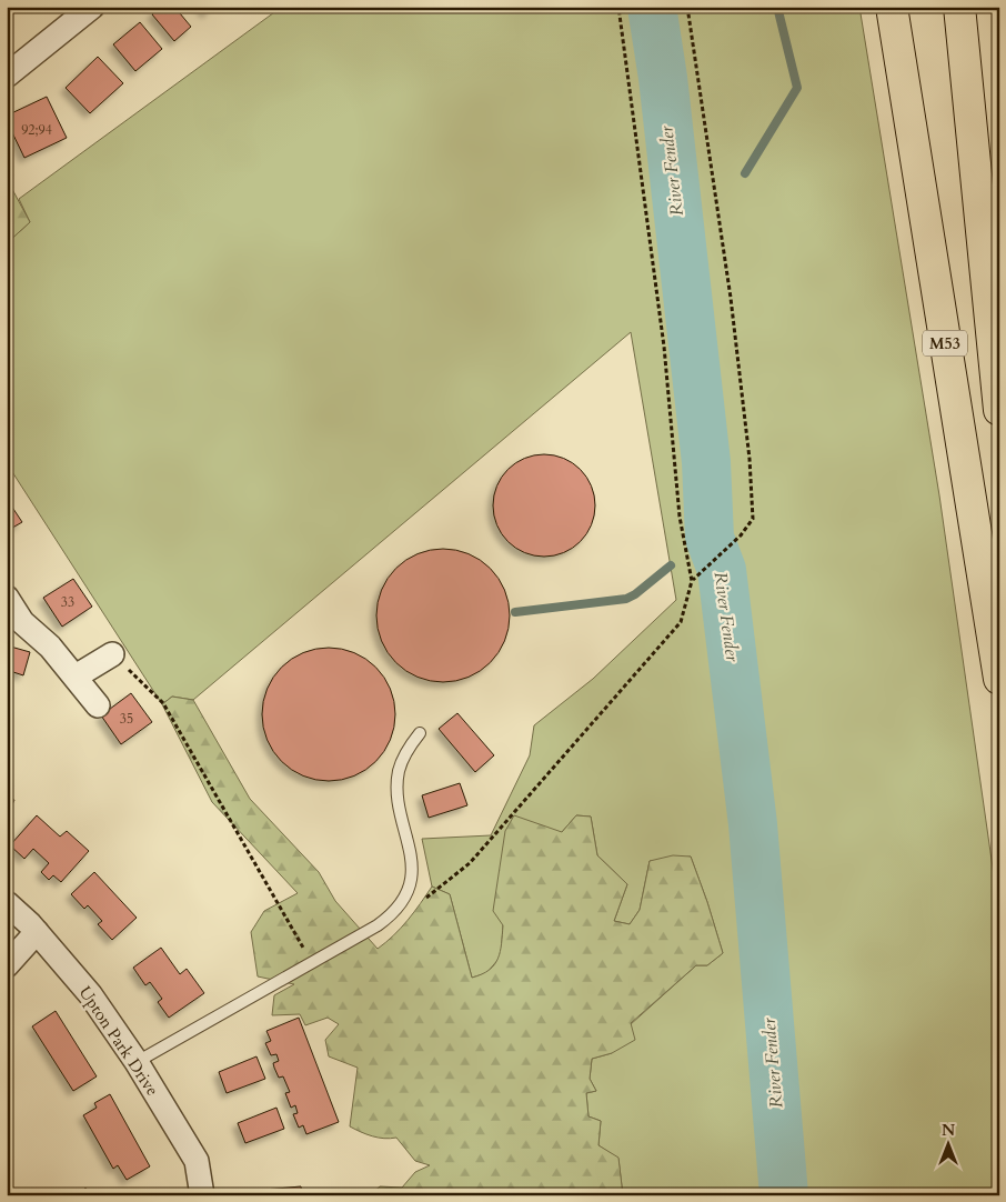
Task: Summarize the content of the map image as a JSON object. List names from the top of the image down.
{
  "streets": {
    "highway": ["M53"],
    "street": ["Upton Park Drive"]
  },
  "water": ["River Fender"],
  "house_numbers": ["92;94", "33", "35"],
  "north": "top"
}
